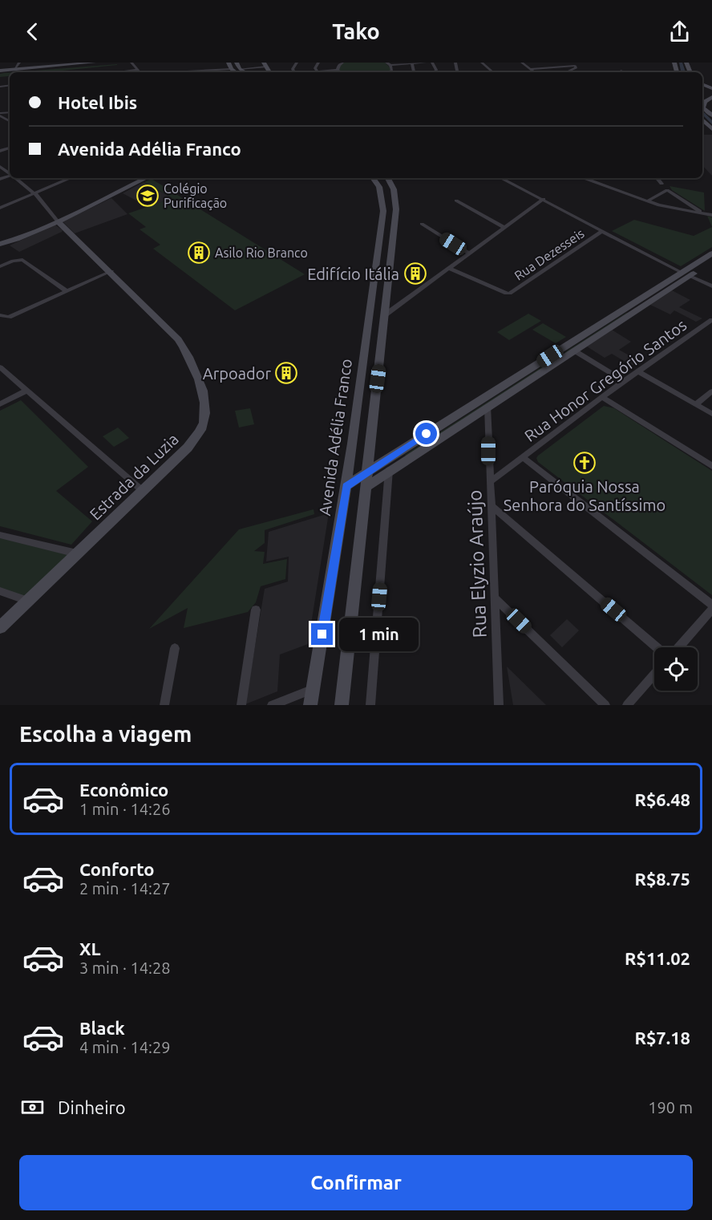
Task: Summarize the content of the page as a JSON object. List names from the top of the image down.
{
  "streets": {
    "main road": ["Avenida Adélia Franco", "Estrada da Luzia"],
    "street": ["Rua Dezesseis", "Rua Honor Gregório Santos", "Rua Elyzio Araújo"]
  },
  "crossings": [
    ["Rua Honor Gregório Santos", "Rua Elyzio Araújo"]
  ],
  "places": {
    "school or university": ["Colégio Purificação"],
    "building": ["Asilo Rio Branco", "Edifício Itália", "Arpoador"],
    "church": ["Paróquia Nossa Senhora do Santíssimo"]
  },
  "page": {
    "header": "Tako",
    "banner": ["Hotel Ibis", "Avenida Adélia Franco"],
    "bubble": "1 min",
    "heading": "Escolha a viagem",
    "list": [
      {
        "name": "Econômico",
        "note": "1 min · 14:26",
        "value": "R$6.48"
      },
      {
        "name": "Conforto",
        "note": "2 min · 14:27",
        "value": "R$8.75"
      },
      {
        "name": "XL",
        "note": "3 min · 14:28",
        "value": "R$11.02"
      },
      {
        "name": "Black",
        "note": "4 min · 14:29",
        "value": "R$7.18"
      }
    ],
    "pay": ["Dinheiro", "190 m"],
    "buttons": "Confirmar"
  }
}
